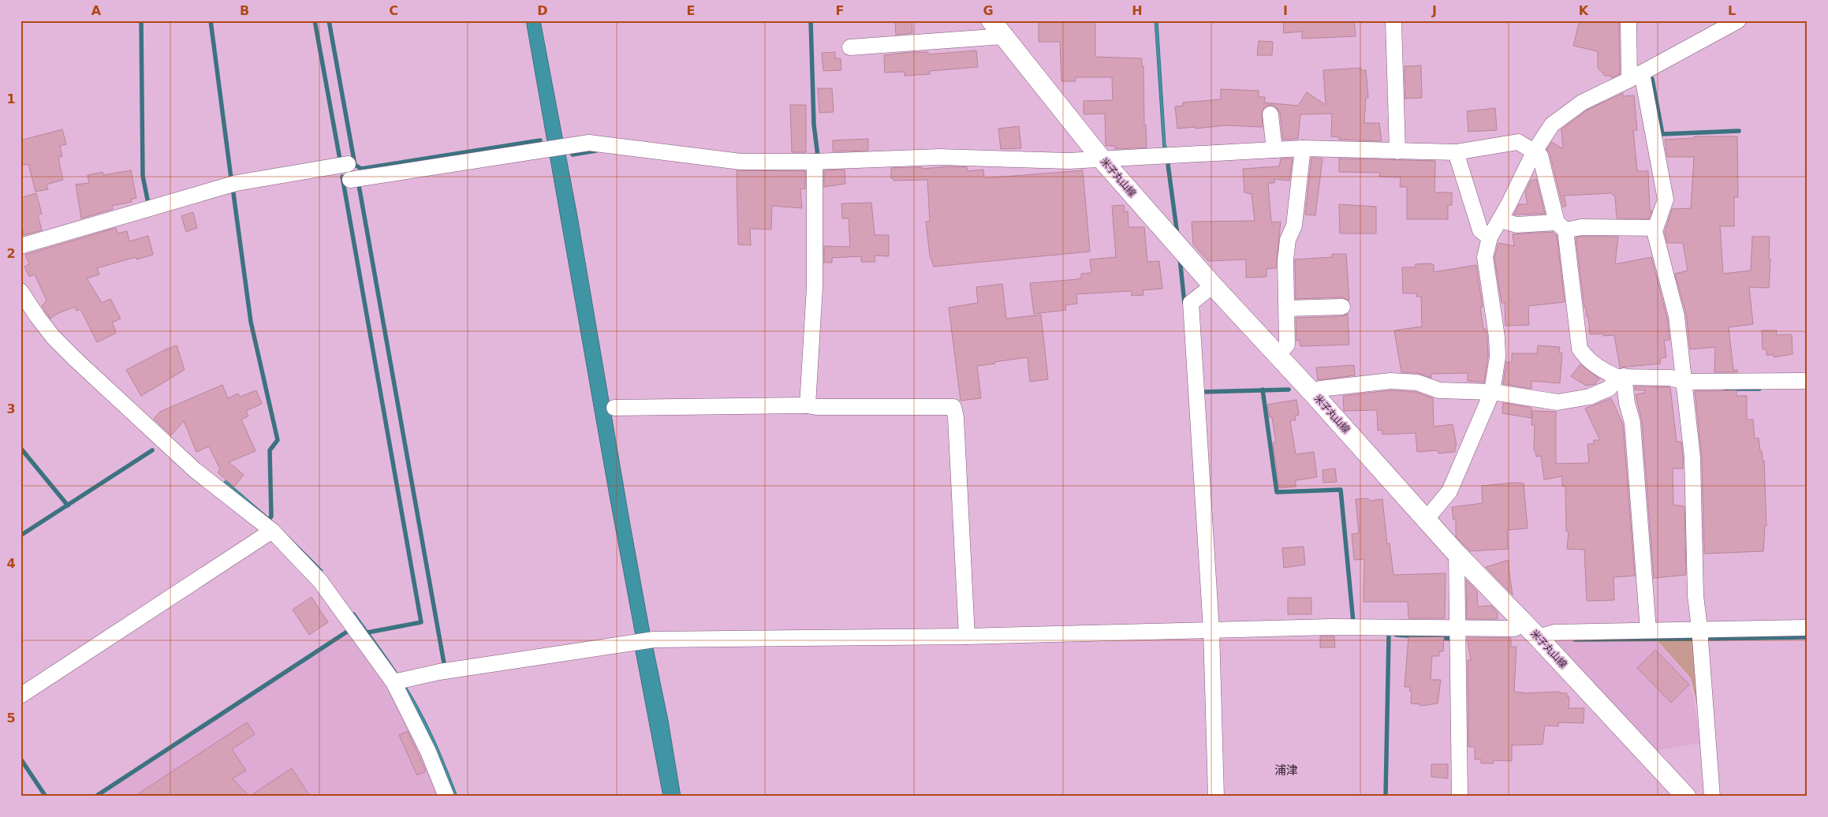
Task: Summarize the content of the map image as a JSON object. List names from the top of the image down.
{
  "streets": {
    "main road": ["米子丸山線"]
  },
  "districts": ["浦津"],
  "grid": {
    "columns": [
      "A",
      "B",
      "C",
      "D",
      "E",
      "F",
      "G",
      "H",
      "I",
      "J",
      "K",
      "L"
    ],
    "rows": [
      "1",
      "2",
      "3",
      "4",
      "5"
    ]
  }
}
